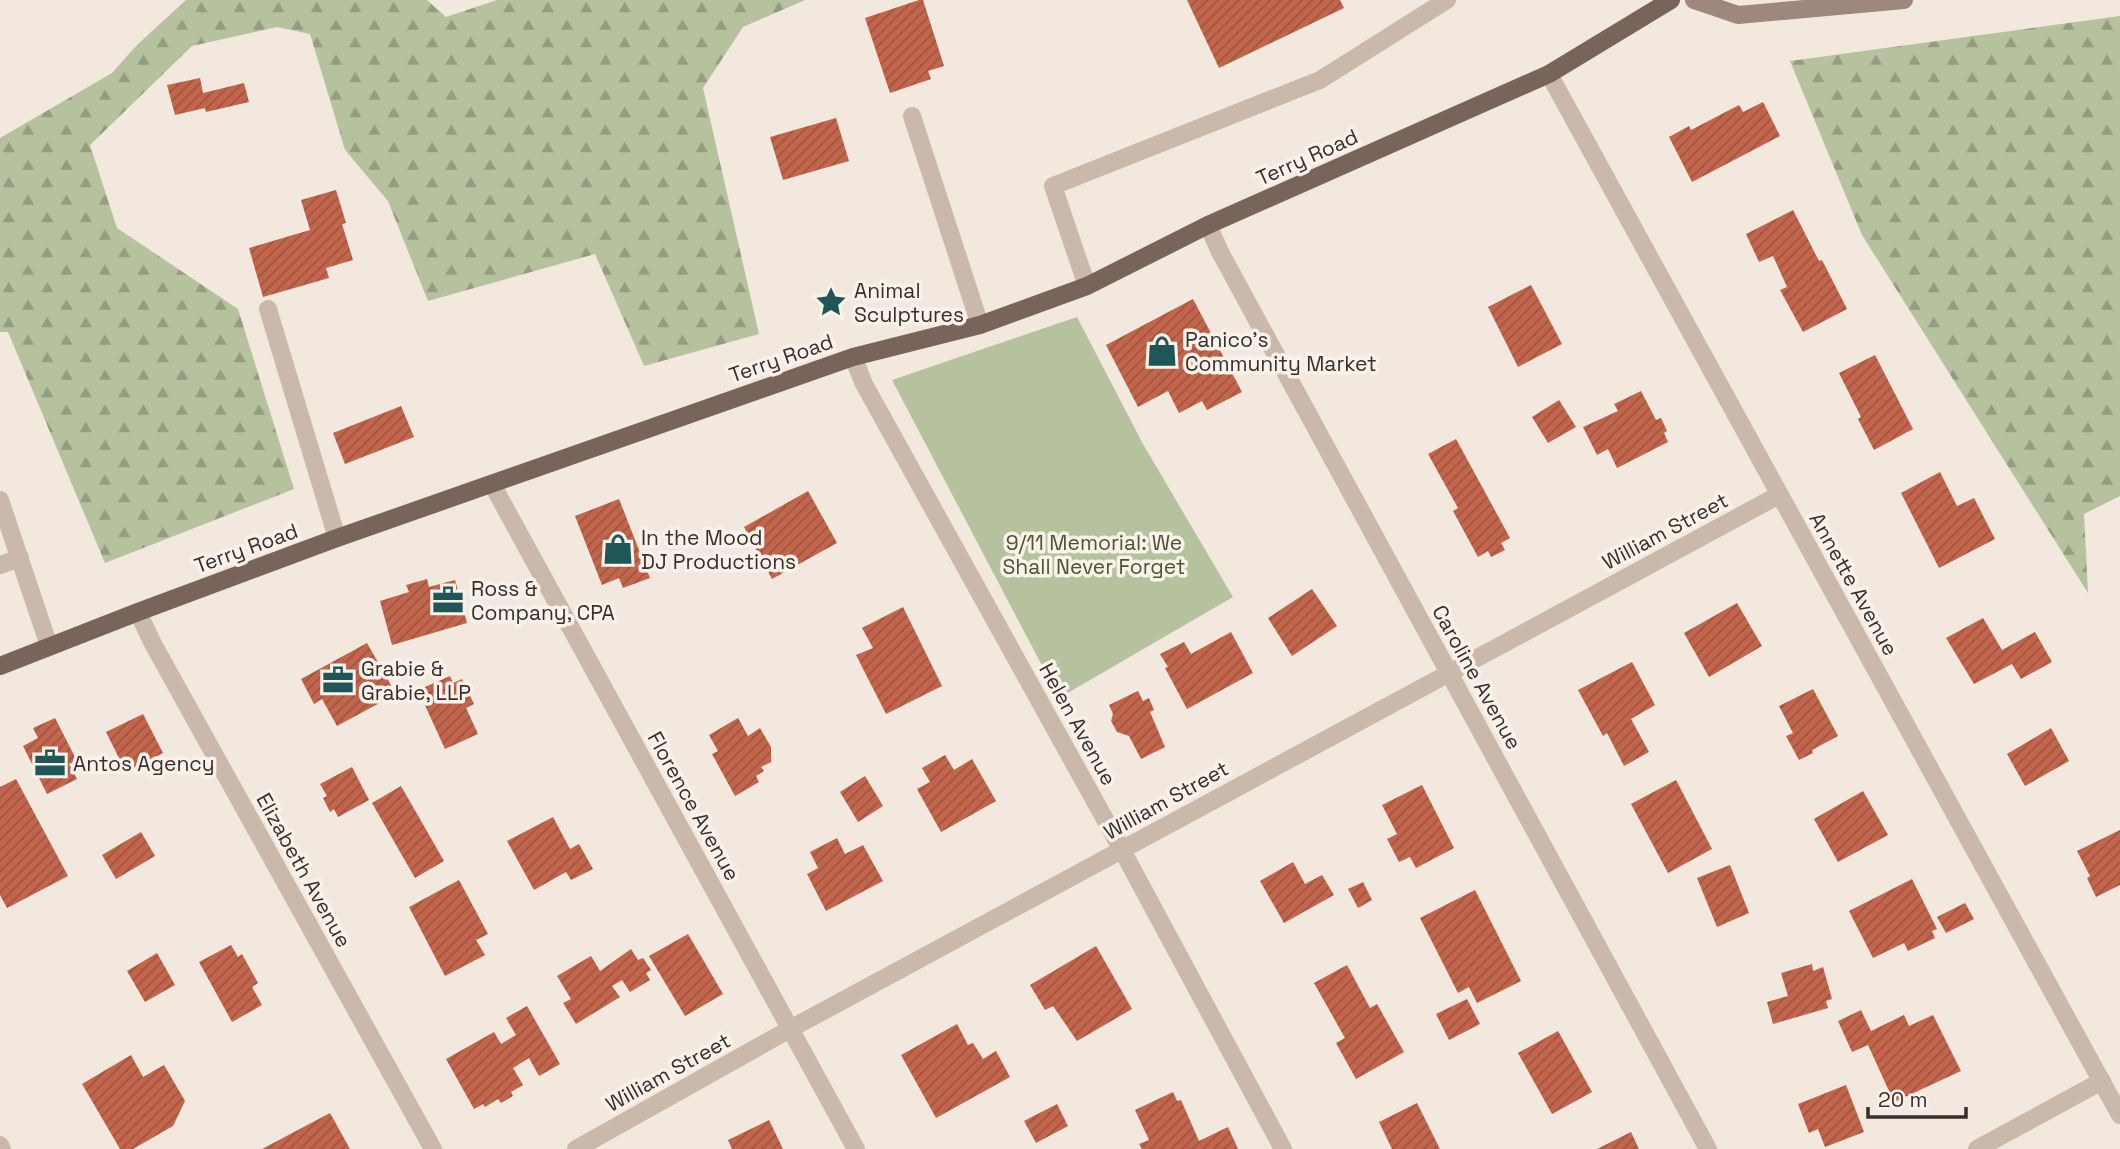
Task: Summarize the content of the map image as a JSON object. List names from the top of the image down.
{
  "streets": {
    "main road": ["Terry Road"],
    "street": [
      "William Street",
      "Annette Avenue",
      "Caroline Avenue",
      "Helen Avenue",
      "Florence Avenue",
      "Elizabeth Avenue"
    ]
  },
  "crossings": [
    ["Terry Road", "Annette Avenue"],
    ["Terry Road", "Caroline Avenue"],
    ["Terry Road", "Helen Avenue"],
    ["Terry Road", "Florence Avenue"],
    ["Terry Road", "Elizabeth Avenue"],
    ["William Street", "Annette Avenue"],
    ["William Street", "Caroline Avenue"],
    ["William Street", "Helen Avenue"],
    ["William Street", "Florence Avenue"]
  ],
  "parks": ["9/11 Memorial: We Shall Never Forget"],
  "places": {
    "place": ["Animal Sculptures"],
    "shop": ["Panico's Community Market", "In the Mood DJ Productions"],
    "office": ["Ross & Company, CPA", "Grabie & Grabie, LLP", "Antos Agency"]
  },
  "scale_bar": "20 m"
}
